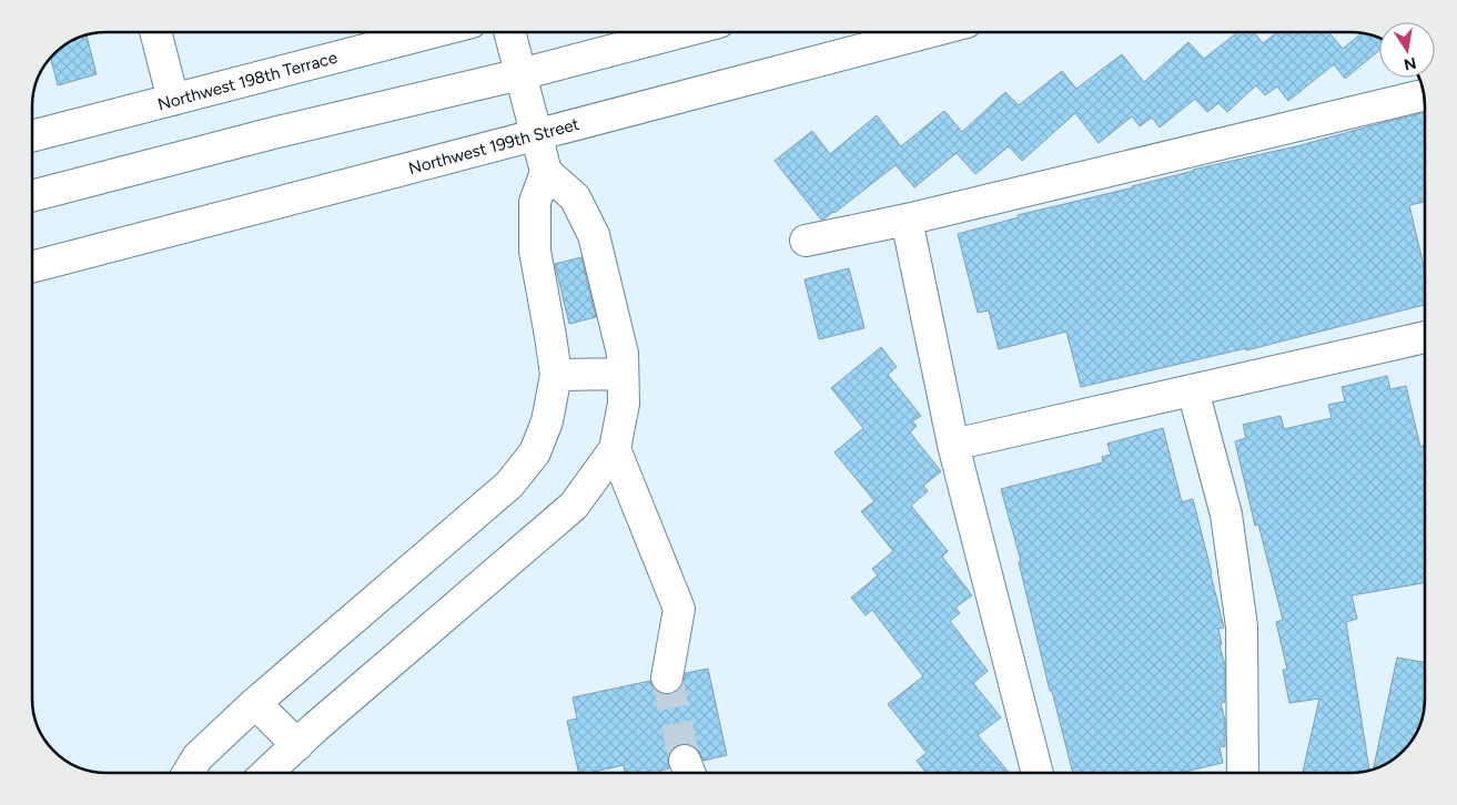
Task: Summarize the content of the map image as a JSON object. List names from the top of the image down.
{
  "streets": {
    "street": ["Northwest 198th Terrace", "Northwest 199th Street"]
  },
  "north": "bottom"
}
